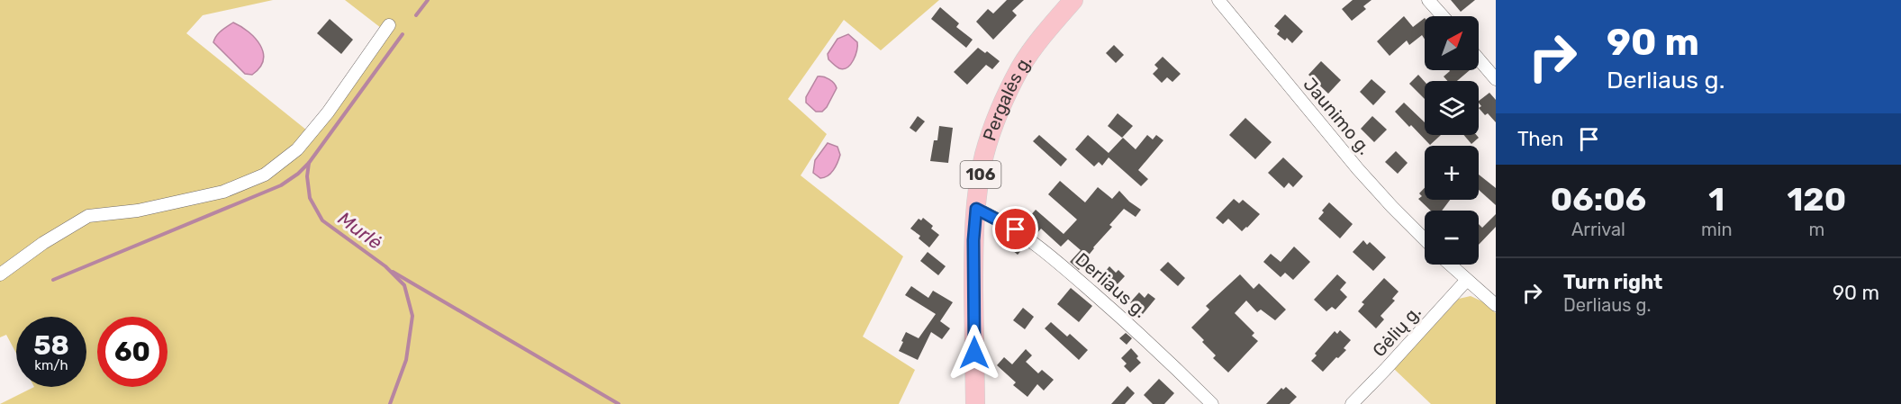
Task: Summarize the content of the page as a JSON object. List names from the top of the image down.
{
  "streets": {
    "main road": ["Pergalės g.", "106"],
    "street": ["Jaunimo g.", "Derliaus g.", "Gėlių g."]
  },
  "crossings": [
    ["Pergalės g.", "Derliaus g."]
  ],
  "water": ["Murlė"],
  "north": "top right",
  "page": {
    "turn": ["90 m", "Derliaus g."],
    "map_buttons": ["+", "−"],
    "then": "Then",
    "eta": [
      "06:06",
      "Arrival",
      "1",
      "min",
      "120",
      "m"
    ],
    "list": [
      {
        "name": "Turn right",
        "note": "Derliaus g.",
        "value": "90 m"
      }
    ],
    "speed": "58 km/h",
    "limit": "60"
  }
}
